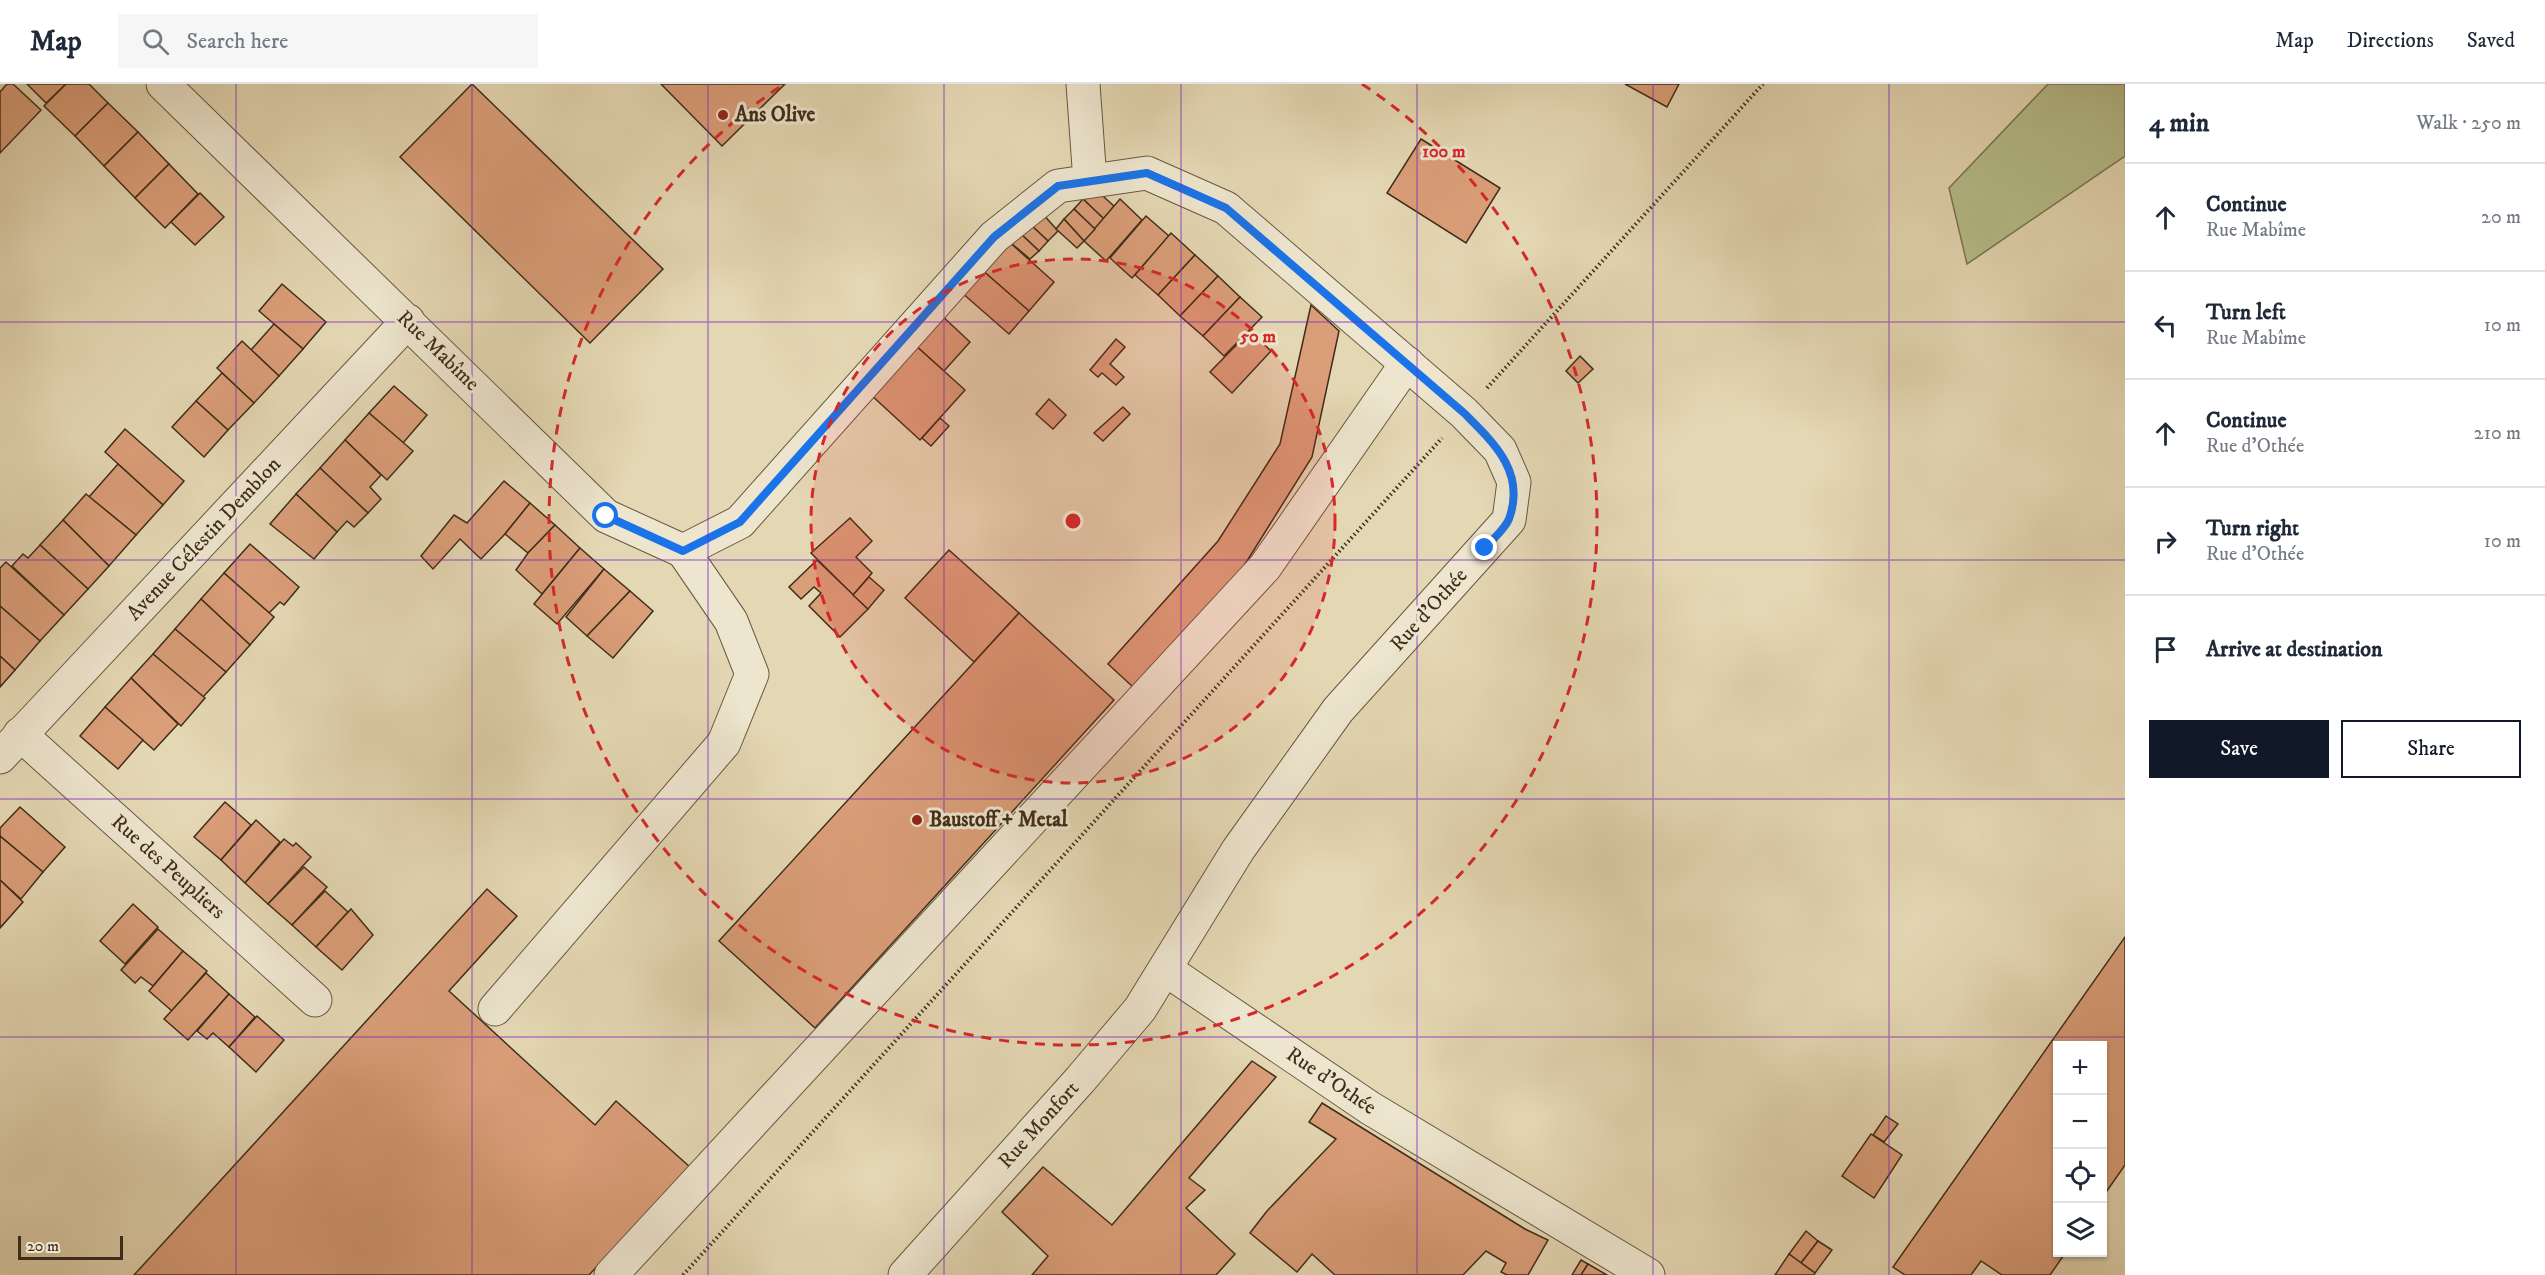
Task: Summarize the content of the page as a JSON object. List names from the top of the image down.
{
  "streets": {
    "street": [
      "Rue Mabîme",
      "Avenue Célestin Demblon",
      "Rue d'Othée",
      "Rue des Peupliers",
      "Rue Monfort"
    ]
  },
  "crossings": [
    ["Rue Mabîme", "Avenue Célestin Demblon"],
    ["Rue Mabîme", "Rue d'Othée"],
    ["Avenue Célestin Demblon", "Rue des Peupliers"],
    ["Rue d'Othée", "Rue Monfort"]
  ],
  "places": ["Ans Olive", "Baustoff + Metal"],
  "scale_bar": "20 m",
  "page": {
    "header": "Map",
    "search": "Search here",
    "nav": ["Map", "Directions", "Saved"],
    "heading": ["4 min", "Walk · 250 m"],
    "list": [
      ["Continue", "Rue Mabîme", "20 m"],
      ["Turn left", "Rue Mabîme", "10 m"],
      ["Continue", "Rue d'Othée", "210 m"],
      ["Turn right", "Rue d'Othée", "10 m"],
      "Arrive at destination"
    ],
    "buttons": ["Save", "Share"],
    "map_buttons": ["+", "−"],
    "scale": "20 m"
  },
  "rings": ["100 m", "50 m"]
}
